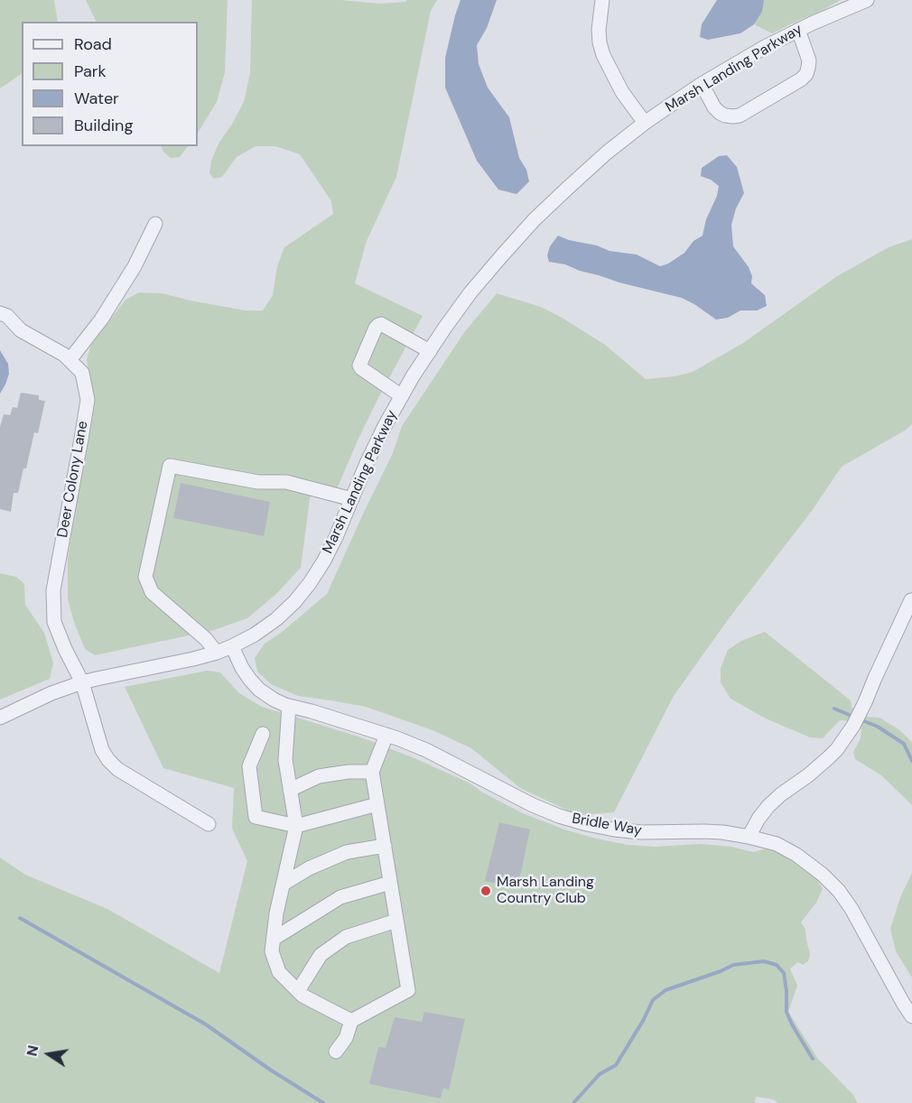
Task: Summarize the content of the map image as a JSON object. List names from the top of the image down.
{
  "streets": {
    "street": ["Marsh Landing Parkway", "Deer Colony Lane", "Bridle Way"]
  },
  "crossings": [
    ["Marsh Landing Parkway", "Deer Colony Lane"],
    ["Marsh Landing Parkway", "Bridle Way"]
  ],
  "places": ["Marsh Landing Country Club"],
  "legend": [
    "Road",
    "Park",
    "Water",
    "Building"
  ],
  "north": "left"
}
